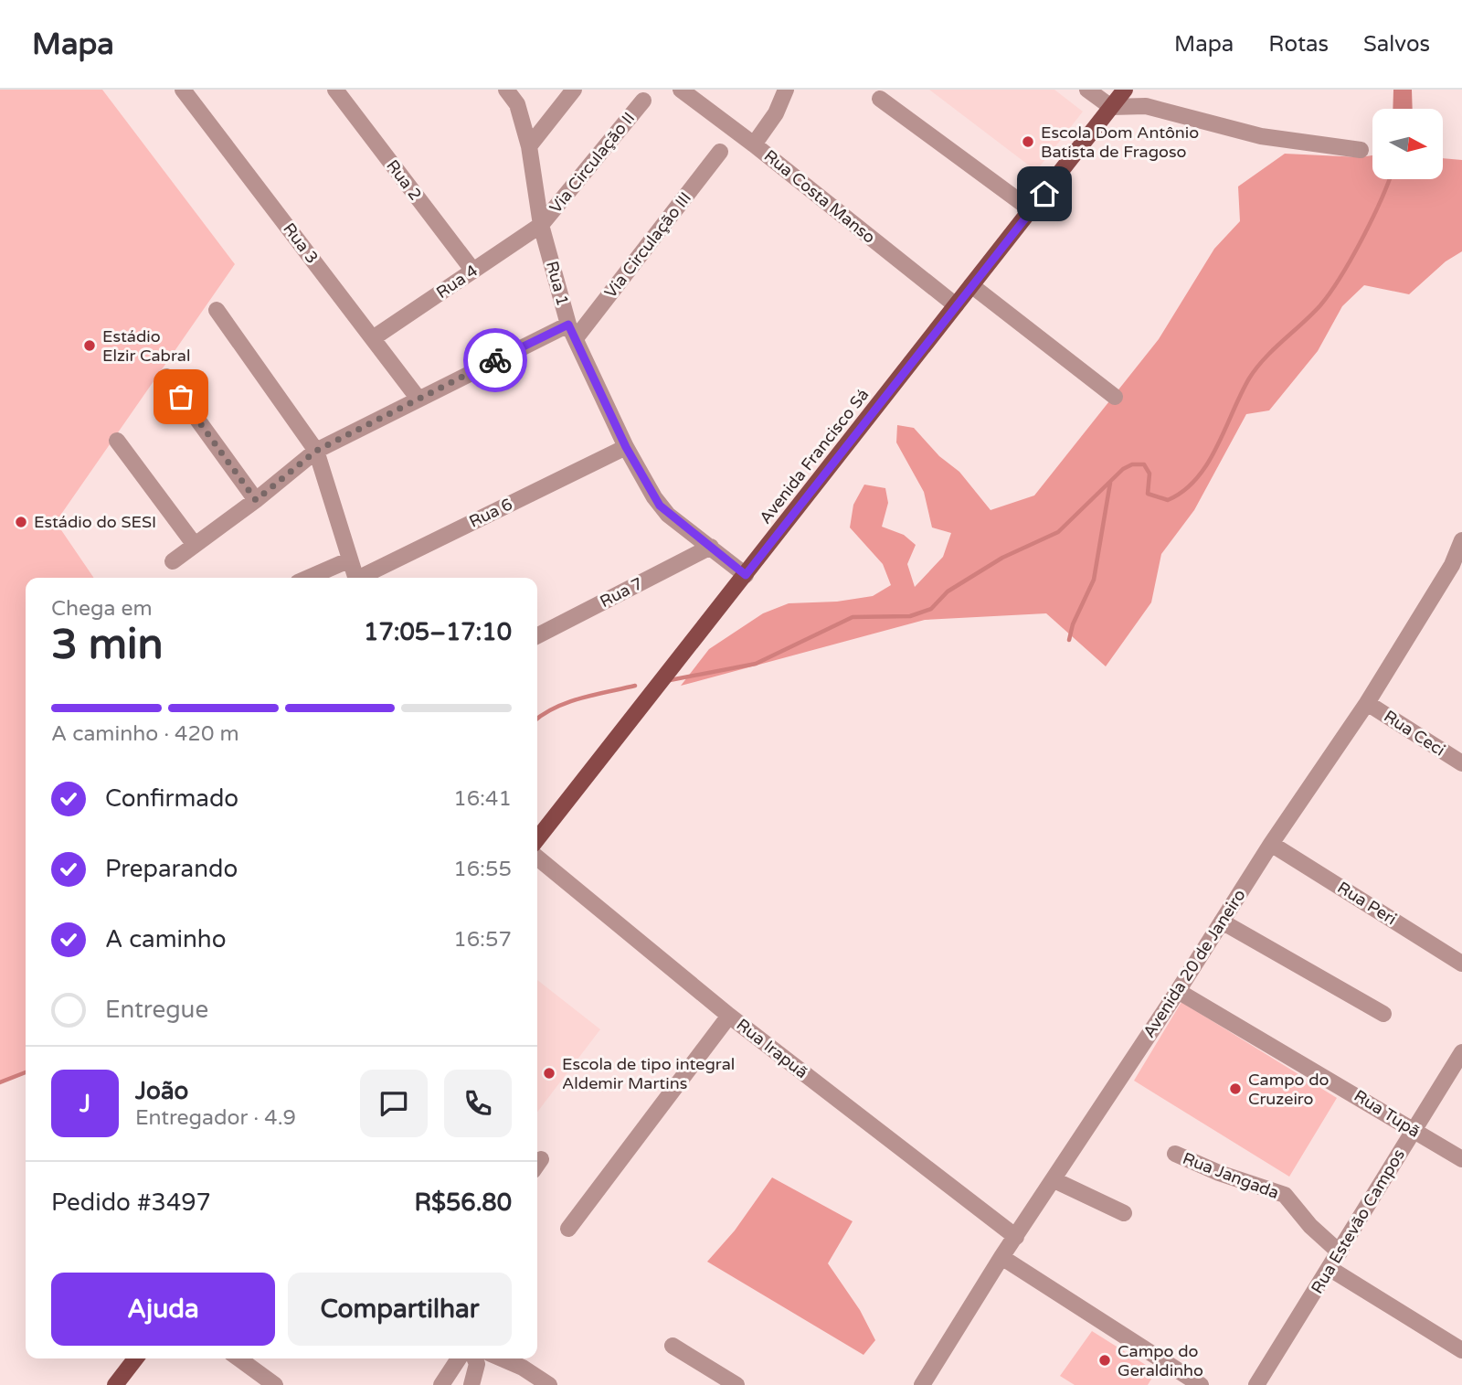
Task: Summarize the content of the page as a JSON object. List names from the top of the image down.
{
  "streets": {
    "main road": ["Avenida Francisco Sá"],
    "street": [
      "Via Circulação II",
      "Rua 2",
      "Rua Costa Manso",
      "Rua 3",
      "Via Circulação III",
      "Rua 4",
      "Rua 1",
      "Rua 6",
      "Rua 7",
      "Rua Ceci",
      "Rua Peri",
      "Avenida 20 de Janeiro",
      "Rua Irapuã",
      "Rua Tupã",
      "Rua Jangada",
      "Rua Estevão Campos"
    ]
  },
  "crossings": [
    ["Via Circulação II", "Rua 4"],
    ["Via Circulação II", "Rua 1"],
    ["Rua 2", "Rua 4"],
    ["Rua Costa Manso", "Avenida Francisco Sá"],
    ["Rua 3", "Rua 4"],
    ["Via Circulação III", "Rua 1"],
    ["Rua 4", "Rua 1"],
    ["Rua 1", "Avenida Francisco Sá"],
    ["Rua 1", "Rua 6"],
    ["Rua 1", "Rua 7"],
    ["Rua Ceci", "Avenida 20 de Janeiro"],
    ["Rua Peri", "Avenida 20 de Janeiro"],
    ["Avenida 20 de Janeiro", "Rua Irapuã"],
    ["Avenida 20 de Janeiro", "Rua Tupã"],
    ["Rua Tupã", "Rua Estevão Campos"],
    ["Rua Jangada", "Rua Estevão Campos"]
  ],
  "places": [
    "Escola Dom Antônio Batista de Fragoso",
    "Estádio Elzir Cabral",
    "Estádio do SESI",
    "Escola de tipo integral Aldemir Martins",
    "Campo do Cruzeiro",
    "Campo do Geraldinho"
  ],
  "north": "right",
  "page": {
    "header": "Mapa",
    "nav": ["Mapa", "Rotas", "Salvos"],
    "heading": ["3 min", "Chega em", "17:05–17:10"],
    "panel": [
      "João",
      "Entregador · 4.9",
      "Pedido #3497",
      "R$56.80"
    ],
    "bar": "A caminho · 420 m",
    "list": [
      ["Confirmado", "16:41"],
      ["Preparando", "16:55"],
      ["A caminho", "16:57"],
      "Entregue"
    ],
    "round": "J",
    "buttons": ["Ajuda", "Compartilhar"]
  }
}
